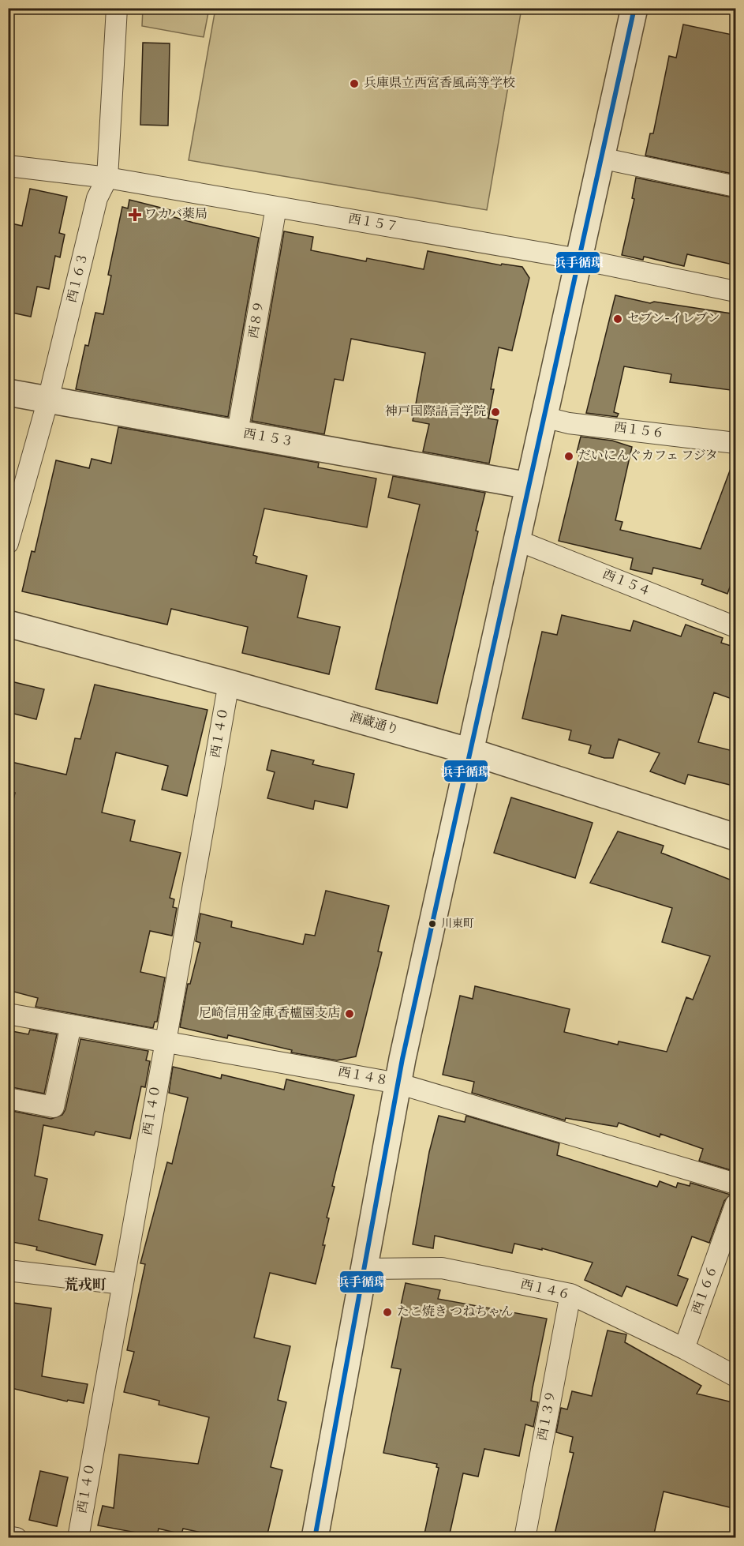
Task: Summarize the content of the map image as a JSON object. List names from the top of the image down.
{
  "streets": {
    "street": [
      "西１５７",
      "西１６３",
      "西８９",
      "西１５６",
      "西１５３",
      "西１５４",
      "酒蔵通り",
      "西１４０",
      "西１４８",
      "西１４６",
      "西１６６",
      "西１３９"
    ]
  },
  "crossings": [
    ["西１５７", "西１６３"],
    ["西１５７", "西８９"],
    ["西１６３", "西１５３"],
    ["西８９", "西１５３"],
    ["酒蔵通り", "西１４０"],
    ["西１４０", "西１４８"],
    ["西１４６", "西１６６"],
    ["西１４６", "西１３９"]
  ],
  "districts": ["荒戎町"],
  "places": {
    "other": [
      "兵庫県立西宮香風高等学校",
      "セブン-イレブン",
      "神戸国際語言学院",
      "だいにんぐカフェ フジタ",
      "川東町",
      "尼崎信用金庫 香櫨園支店",
      "たこ焼き つねちゃん"
    ],
    "health": ["ワカバ薬局"]
  },
  "lines": ["transit line 浜手循環"]
}
